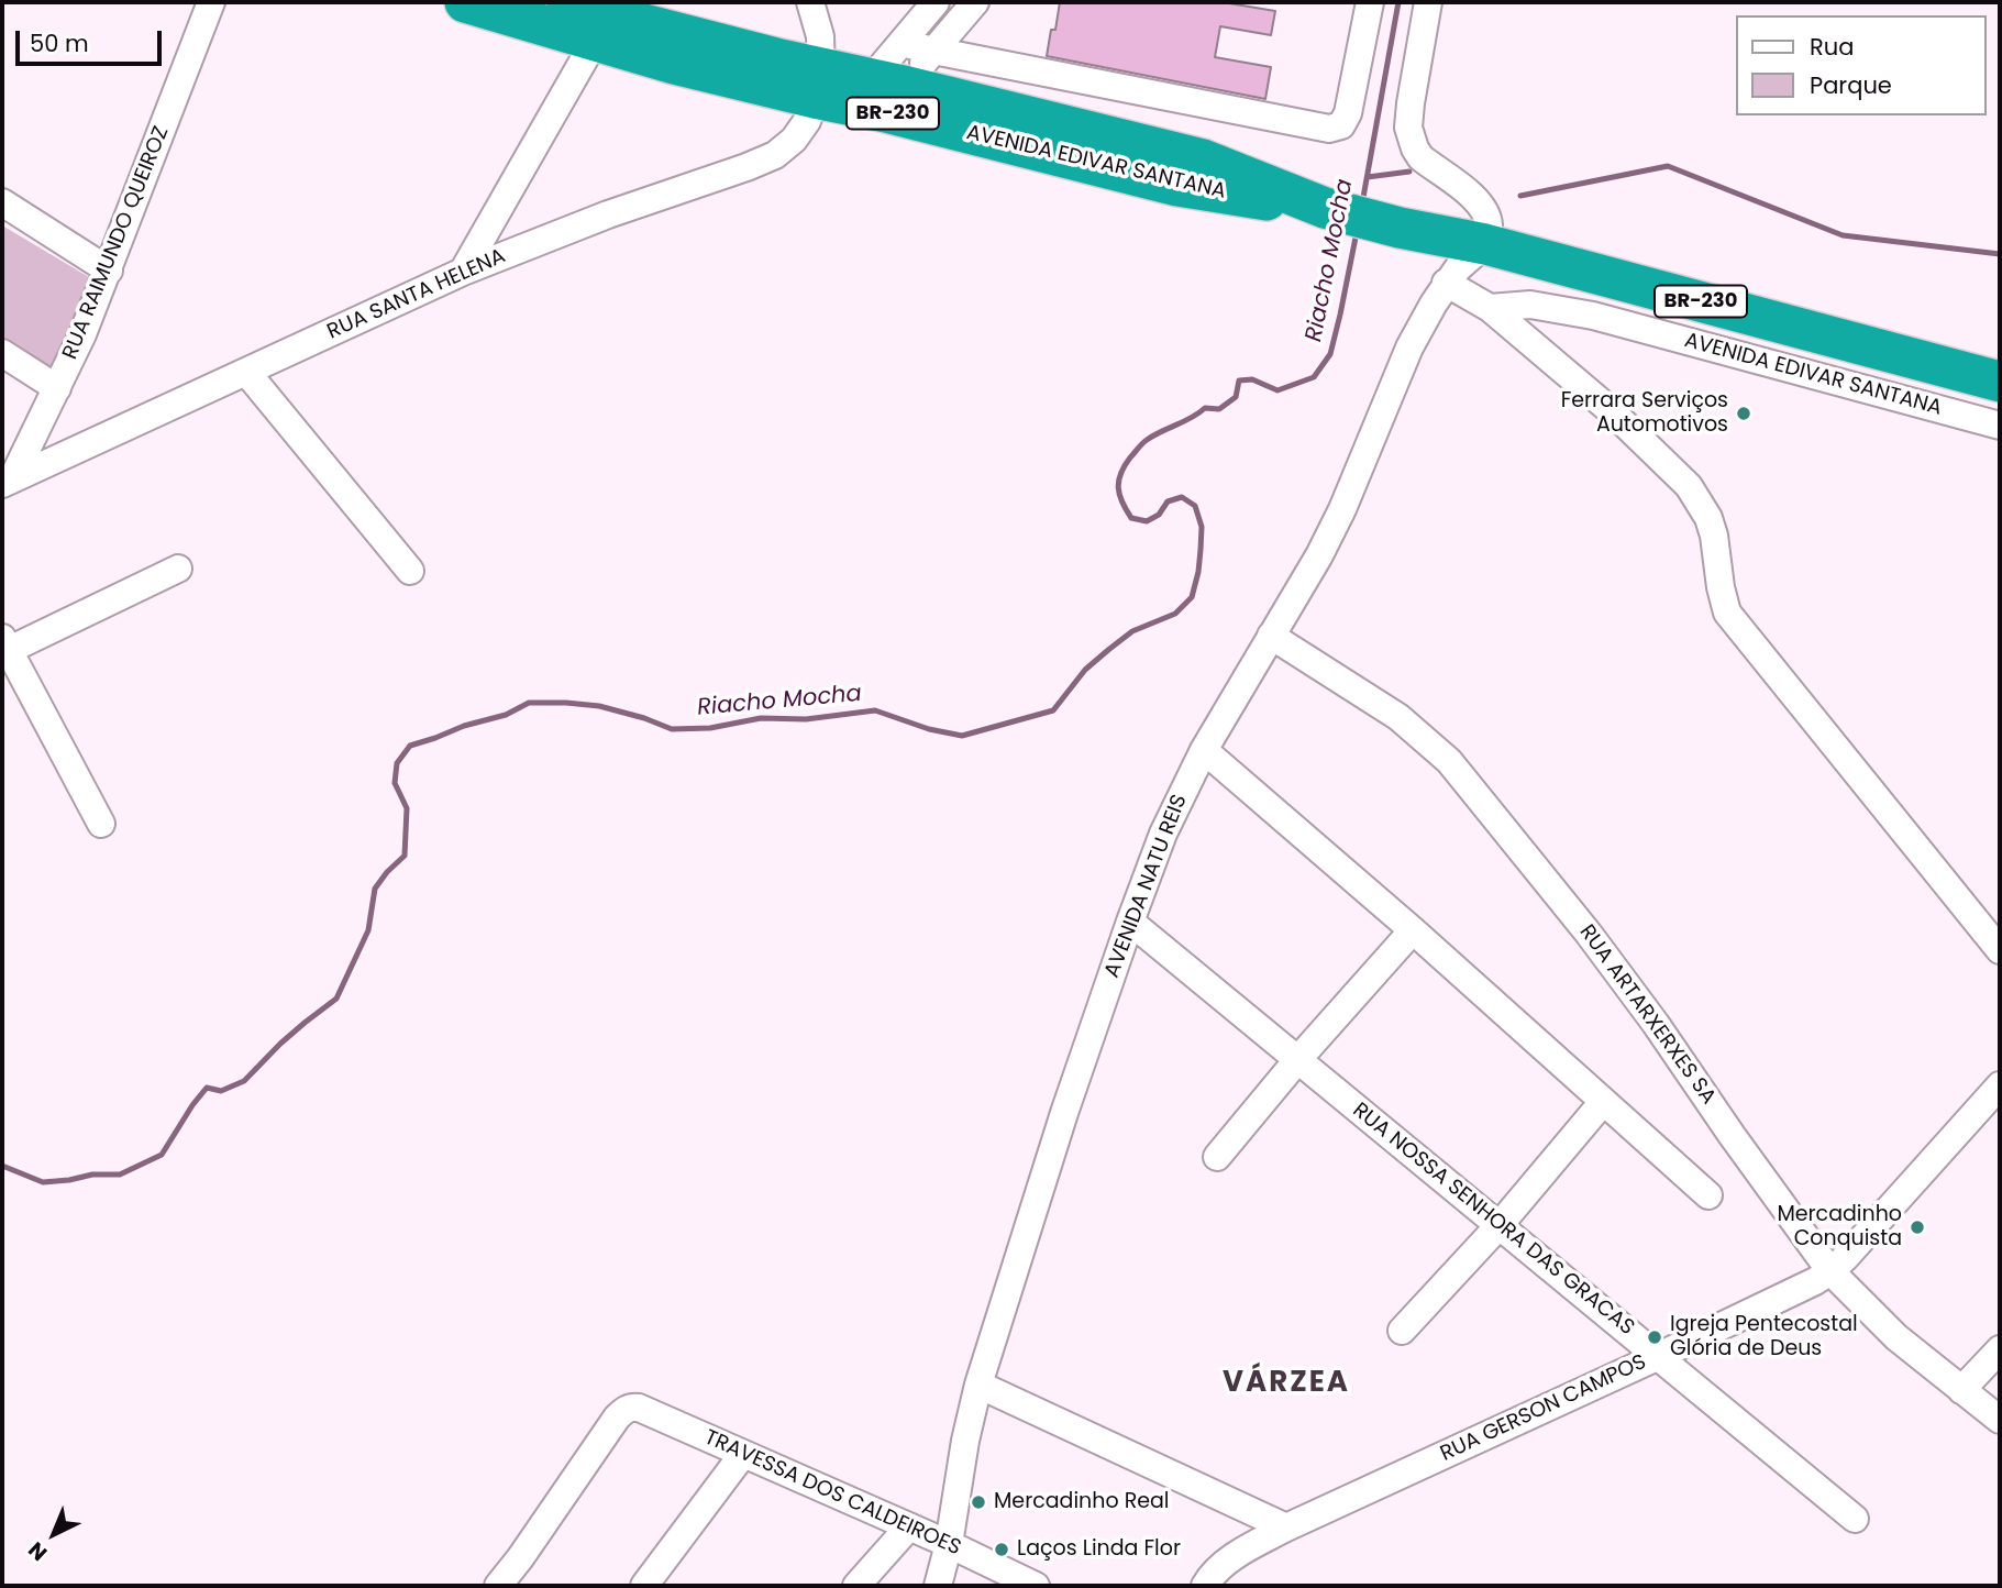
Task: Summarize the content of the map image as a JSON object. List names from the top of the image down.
{
  "streets": {
    "highway": ["BR-230", "AVENIDA EDIVAR SANTANA"],
    "street": [
      "RUA RAIMUNDO QUEIROZ",
      "RUA SANTA HELENA",
      "AVENIDA NATU REIS",
      "RUA ARTARXERXES SA",
      "RUA NOSSA SENHORA DAS GRACAS",
      "RUA GERSON CAMPOS",
      "TRAVESSA DOS CALDEIROES"
    ]
  },
  "crossings": [
    ["AVENIDA EDIVAR SANTANA", "RUA SANTA HELENA"],
    ["AVENIDA EDIVAR SANTANA", "AVENIDA NATU REIS"],
    ["RUA RAIMUNDO QUEIROZ", "RUA SANTA HELENA"],
    ["AVENIDA NATU REIS", "RUA ARTARXERXES SA"],
    ["AVENIDA NATU REIS", "RUA NOSSA SENHORA DAS GRACAS"],
    ["AVENIDA NATU REIS", "TRAVESSA DOS CALDEIROES"],
    ["RUA ARTARXERXES SA", "RUA GERSON CAMPOS"],
    ["RUA NOSSA SENHORA DAS GRACAS", "RUA GERSON CAMPOS"]
  ],
  "districts": ["VÁRZEA"],
  "water": ["Riacho Mocha"],
  "places": [
    "Ferrara Serviços Automotivos",
    "Mercadinho Conquista",
    "Igreja Pentecostal Glória de Deus",
    "Mercadinho Real",
    "Laços Linda Flor"
  ],
  "legend": ["Rua", "Parque"],
  "scale_bar": "50 m",
  "north": "bottom left"
}
